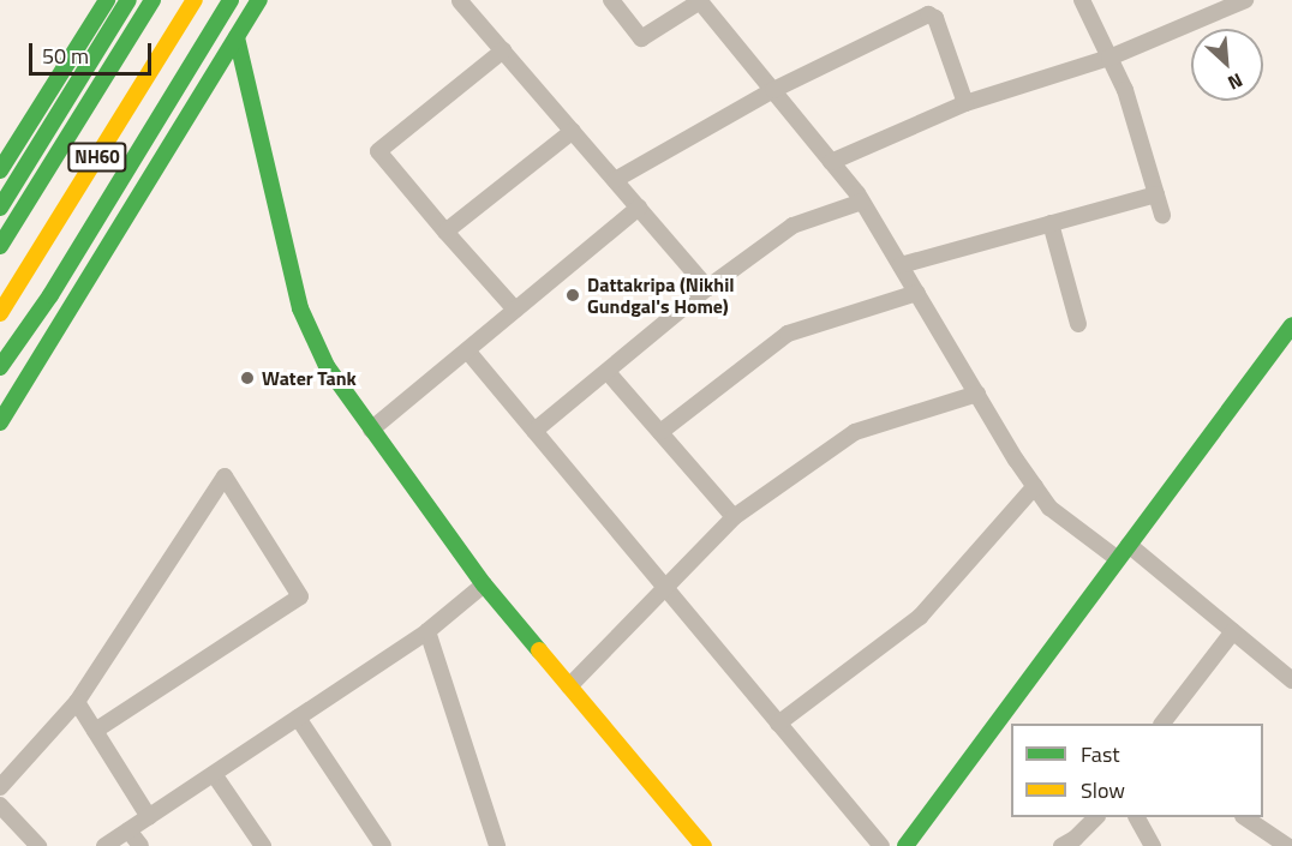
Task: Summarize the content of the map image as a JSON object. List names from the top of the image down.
{
  "streets": {
    "main road": ["NH60"]
  },
  "places": ["Dattakripa (Nikhil Gundgal's Home)", "Water Tank"],
  "legend": ["Fast", "Slow"],
  "scale_bar": "50 m",
  "north": "bottom right"
}
